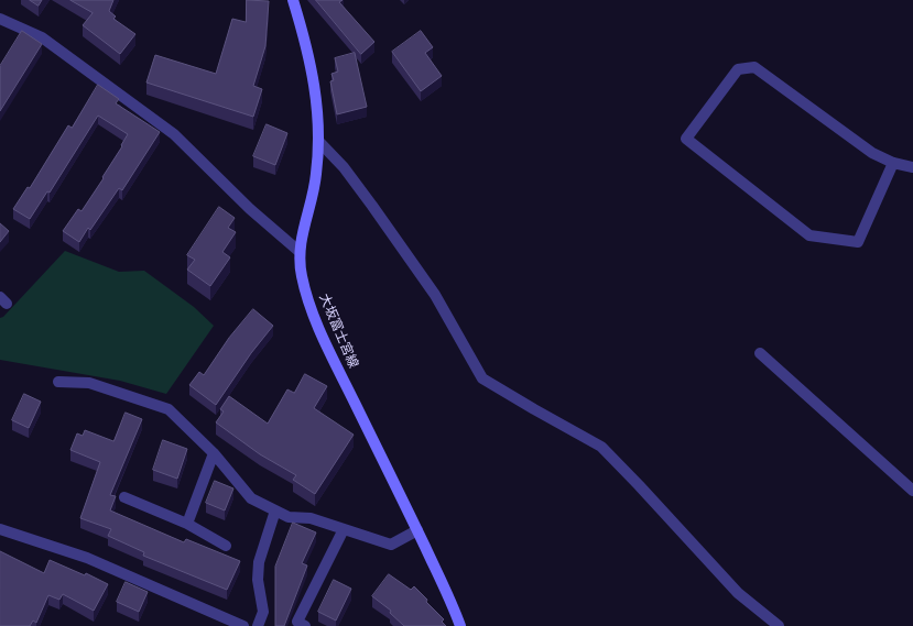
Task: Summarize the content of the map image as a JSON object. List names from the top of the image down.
{
  "streets": {
    "main road": ["大坂富士宮線"]
  }
}
